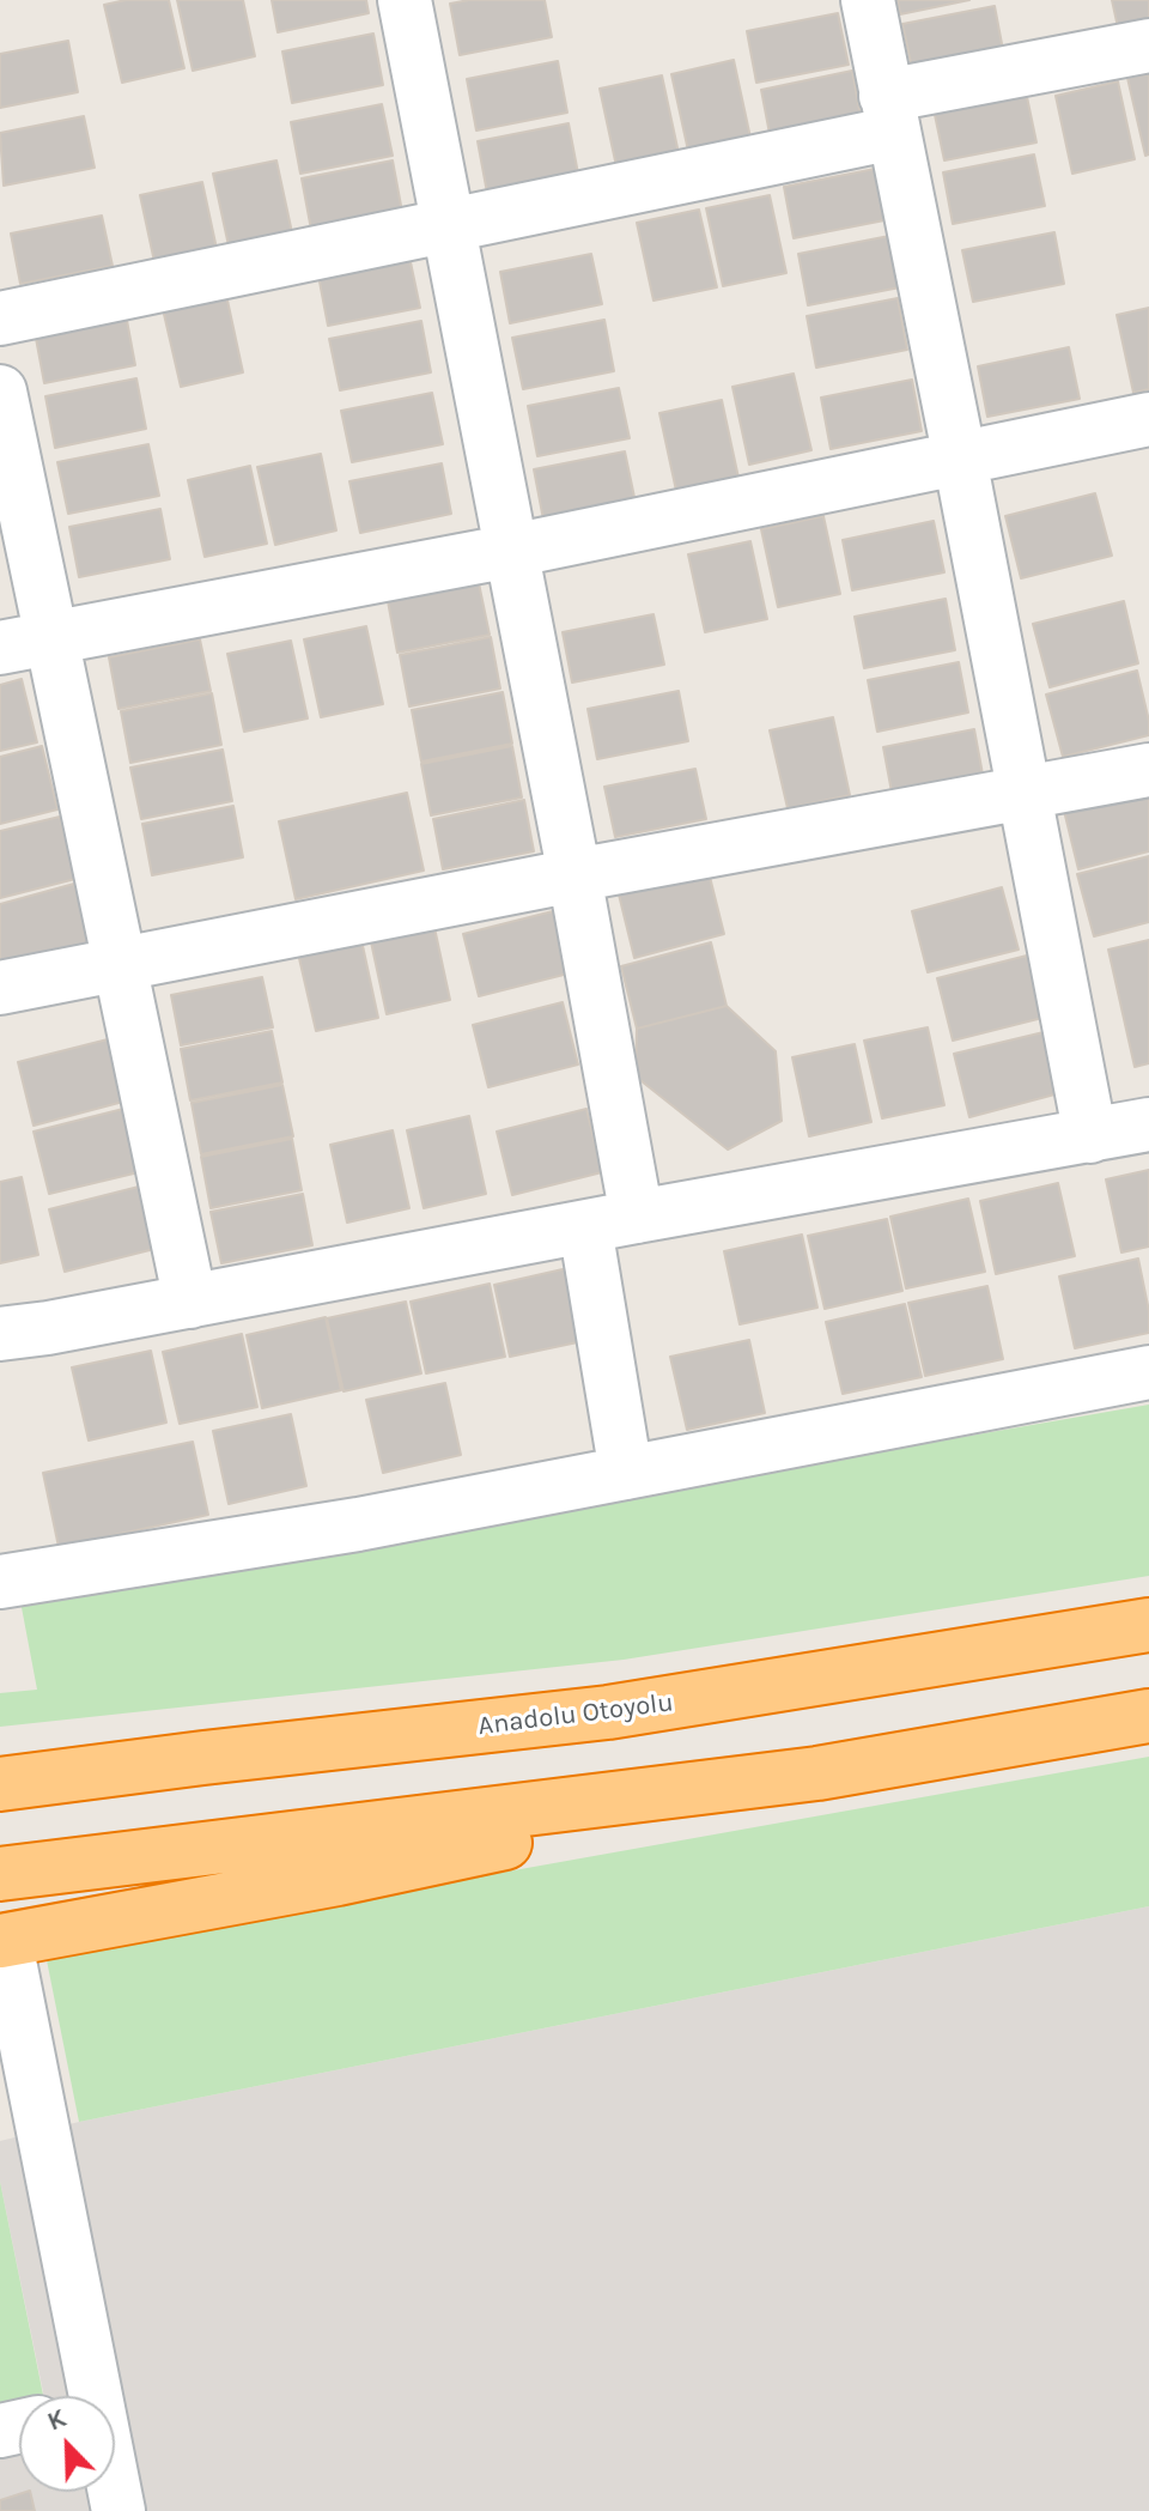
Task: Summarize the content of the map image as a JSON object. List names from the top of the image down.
{
  "streets": {
    "highway": ["Anadolu Otoyolu"]
  },
  "north": "top left"
}
